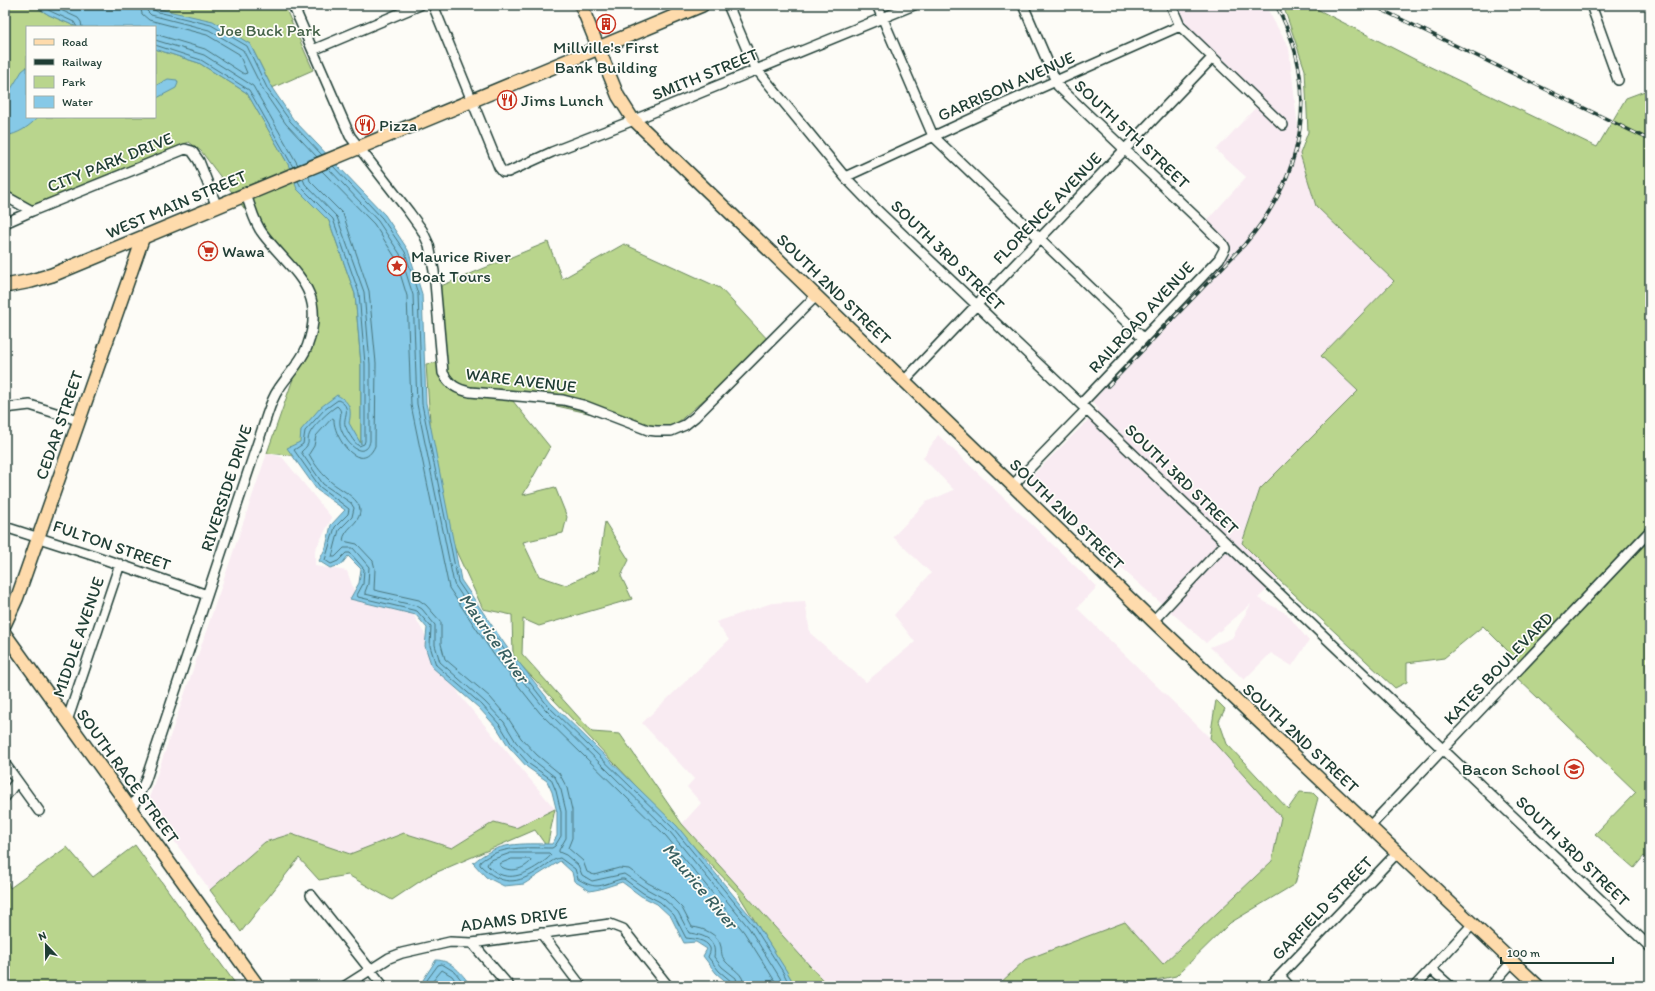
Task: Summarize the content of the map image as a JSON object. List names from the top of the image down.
{
  "streets": {
    "highway": ["WEST MAIN STREET"],
    "main road": ["SOUTH 2ND STREET", "CEDAR STREET", "SOUTH RACE STREET"],
    "street": [
      "SMITH STREET",
      "GARRISON AVENUE",
      "SOUTH 5TH STREET",
      "CITY PARK DRIVE",
      "FLORENCE AVENUE",
      "SOUTH 3RD STREET",
      "RAILROAD AVENUE",
      "WARE AVENUE",
      "RIVERSIDE DRIVE",
      "FULTON STREET",
      "MIDDLE AVENUE",
      "KATES BOULEVARD",
      "GARFIELD STREET",
      "ADAMS DRIVE"
    ]
  },
  "crossings": [
    ["SMITH STREET", "WEST MAIN STREET"],
    ["SMITH STREET", "SOUTH 3RD STREET"],
    ["SMITH STREET", "SOUTH 2ND STREET"],
    ["GARRISON AVENUE", "SOUTH 5TH STREET"],
    ["GARRISON AVENUE", "SOUTH 3RD STREET"],
    ["SOUTH 5TH STREET", "FLORENCE AVENUE"],
    ["SOUTH 5TH STREET", "RAILROAD AVENUE"],
    ["CITY PARK DRIVE", "WEST MAIN STREET"],
    ["WEST MAIN STREET", "SOUTH 2ND STREET"],
    ["WEST MAIN STREET", "WARE AVENUE"],
    ["WEST MAIN STREET", "CEDAR STREET"],
    ["WEST MAIN STREET", "RIVERSIDE DRIVE"],
    ["FLORENCE AVENUE", "SOUTH 3RD STREET"],
    ["FLORENCE AVENUE", "SOUTH 2ND STREET"],
    ["SOUTH 3RD STREET", "RAILROAD AVENUE"],
    ["SOUTH 3RD STREET", "KATES BOULEVARD"],
    ["SOUTH 2ND STREET", "RAILROAD AVENUE"],
    ["SOUTH 2ND STREET", "WARE AVENUE"],
    ["SOUTH 2ND STREET", "KATES BOULEVARD"],
    ["SOUTH 2ND STREET", "GARFIELD STREET"],
    ["CEDAR STREET", "FULTON STREET"],
    ["RIVERSIDE DRIVE", "FULTON STREET"],
    ["RIVERSIDE DRIVE", "SOUTH RACE STREET"],
    ["FULTON STREET", "MIDDLE AVENUE"],
    ["MIDDLE AVENUE", "SOUTH RACE STREET"]
  ],
  "water": ["Maurice River"],
  "parks": ["Joe Buck Park"],
  "places": {
    "building": ["Millville's First Bank Building"],
    "restaurant": ["Jims Lunch", "Pizza"],
    "supermarket": ["Wawa"],
    "place": ["Maurice River Boat Tours"],
    "school or university": ["Bacon School"]
  },
  "legend": [
    "Road",
    "Railway",
    "Park",
    "Water"
  ],
  "scale_bar": "100 m",
  "north": "top"
}
